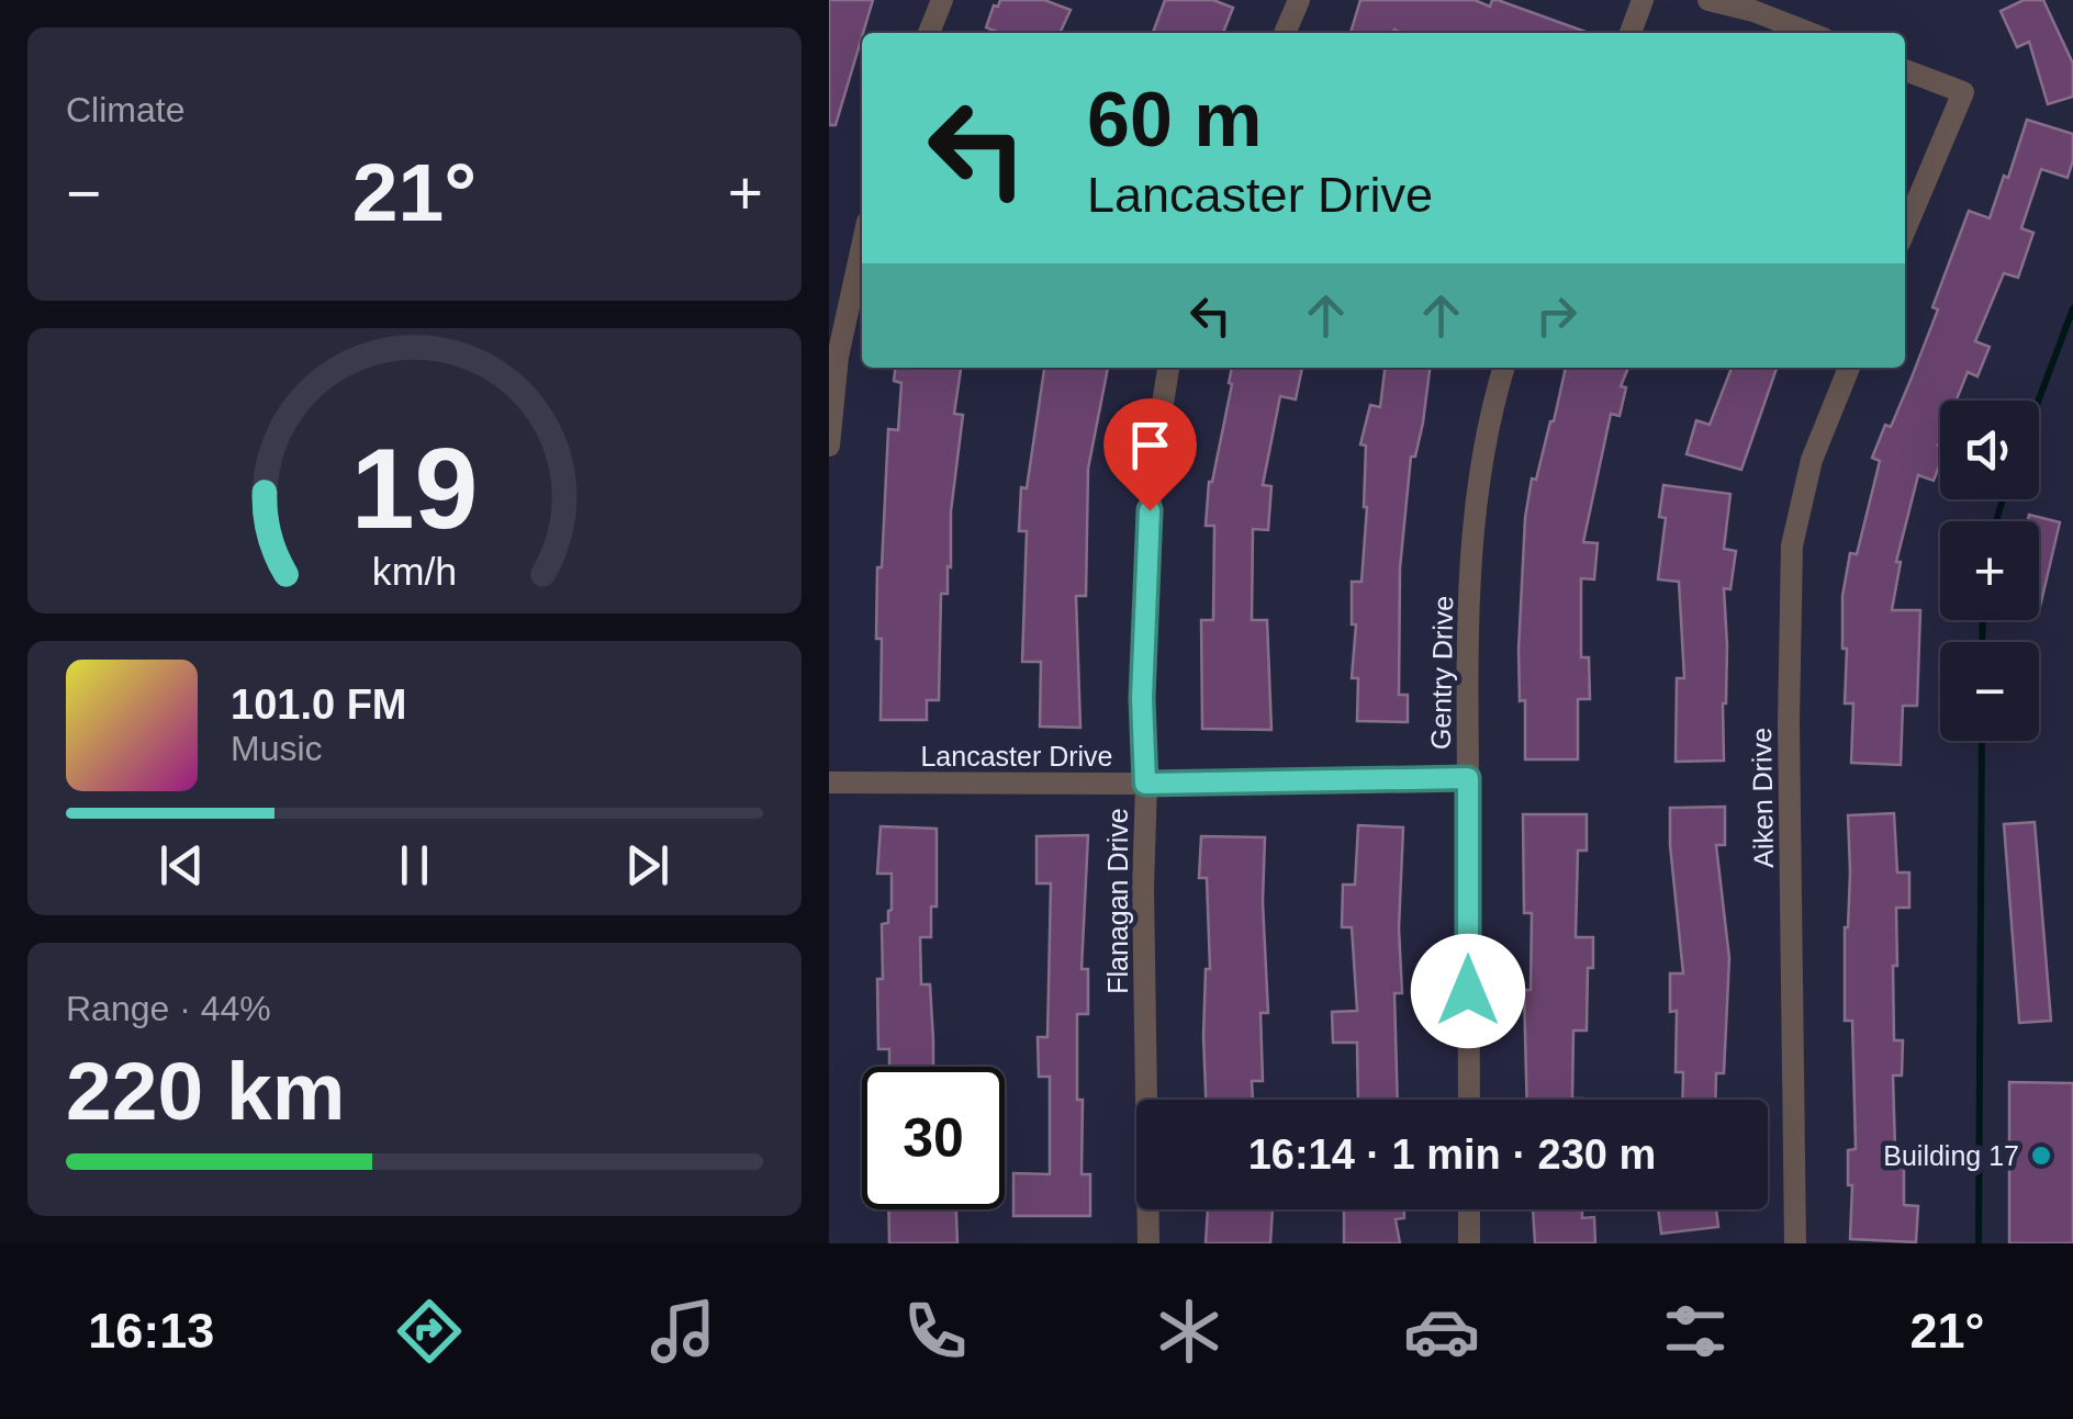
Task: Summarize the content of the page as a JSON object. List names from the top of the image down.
{
  "streets": {
    "street": [
      "Gentry Drive",
      "Lancaster Drive",
      "Aiken Drive",
      "Flanagan Drive"
    ]
  },
  "crossings": [
    ["Gentry Drive", "Lancaster Drive"],
    ["Lancaster Drive", "Flanagan Drive"]
  ],
  "places": ["Building 17"],
  "page": {
    "tile": [
      "Climate",
      ["Range · 44%", "220 km"]
    ],
    "turn": ["60 m", "Lancaster Drive"],
    "heat": ["−", "21°", "+"],
    "map_buttons": ["+", "−"],
    "song": ["101.0 FM", "Music"],
    "limit": "30",
    "trip": "16:14 · 1 min · 230 m",
    "tabs": ["16:13", "21°"],
    "gauge": ["19", "km/h"]
  }
}
